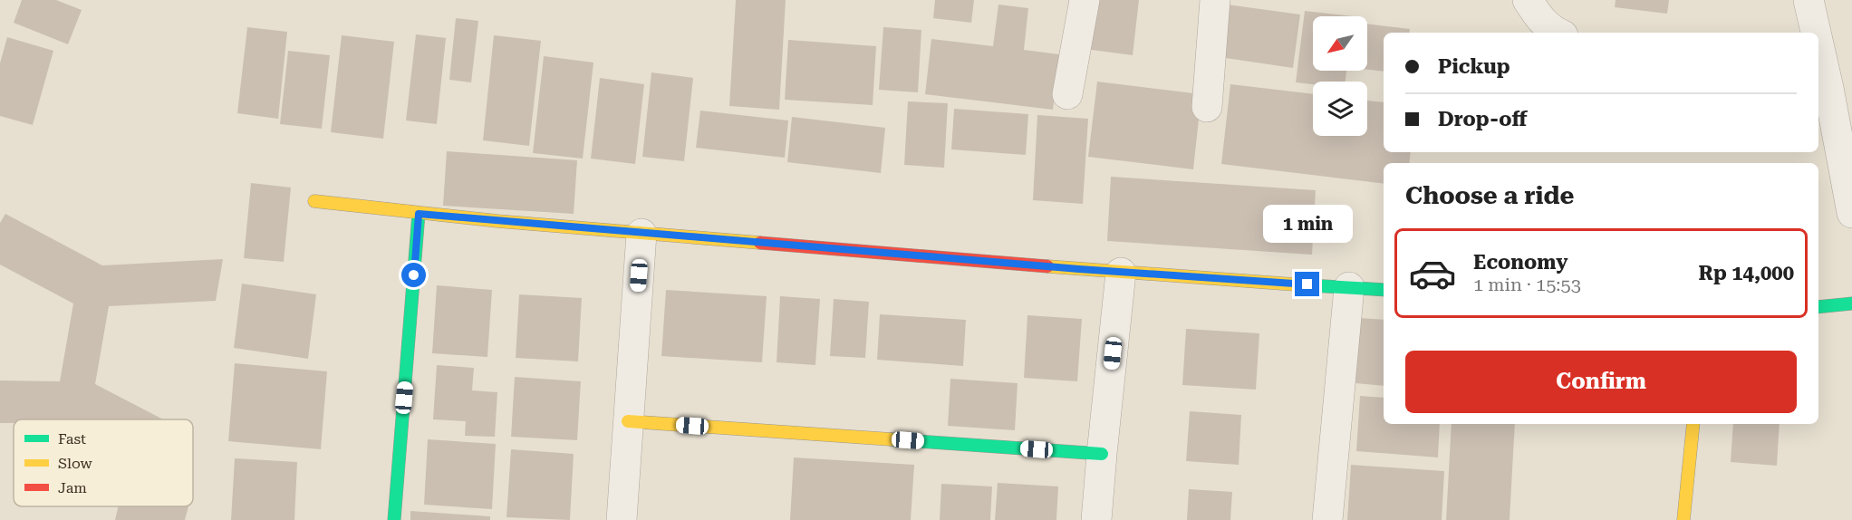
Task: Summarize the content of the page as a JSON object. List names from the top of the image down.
{
  "legend": ["Fast", "Slow", "Jam"],
  "north": "bottom left",
  "page": {
    "banner": ["Pickup", "Drop-off"],
    "heading": "Choose a ride",
    "bubble": "1 min",
    "list": [
      {
        "name": "Economy",
        "note": "1 min · 15:53",
        "value": "Rp 14,000"
      }
    ],
    "buttons": "Confirm"
  }
}
